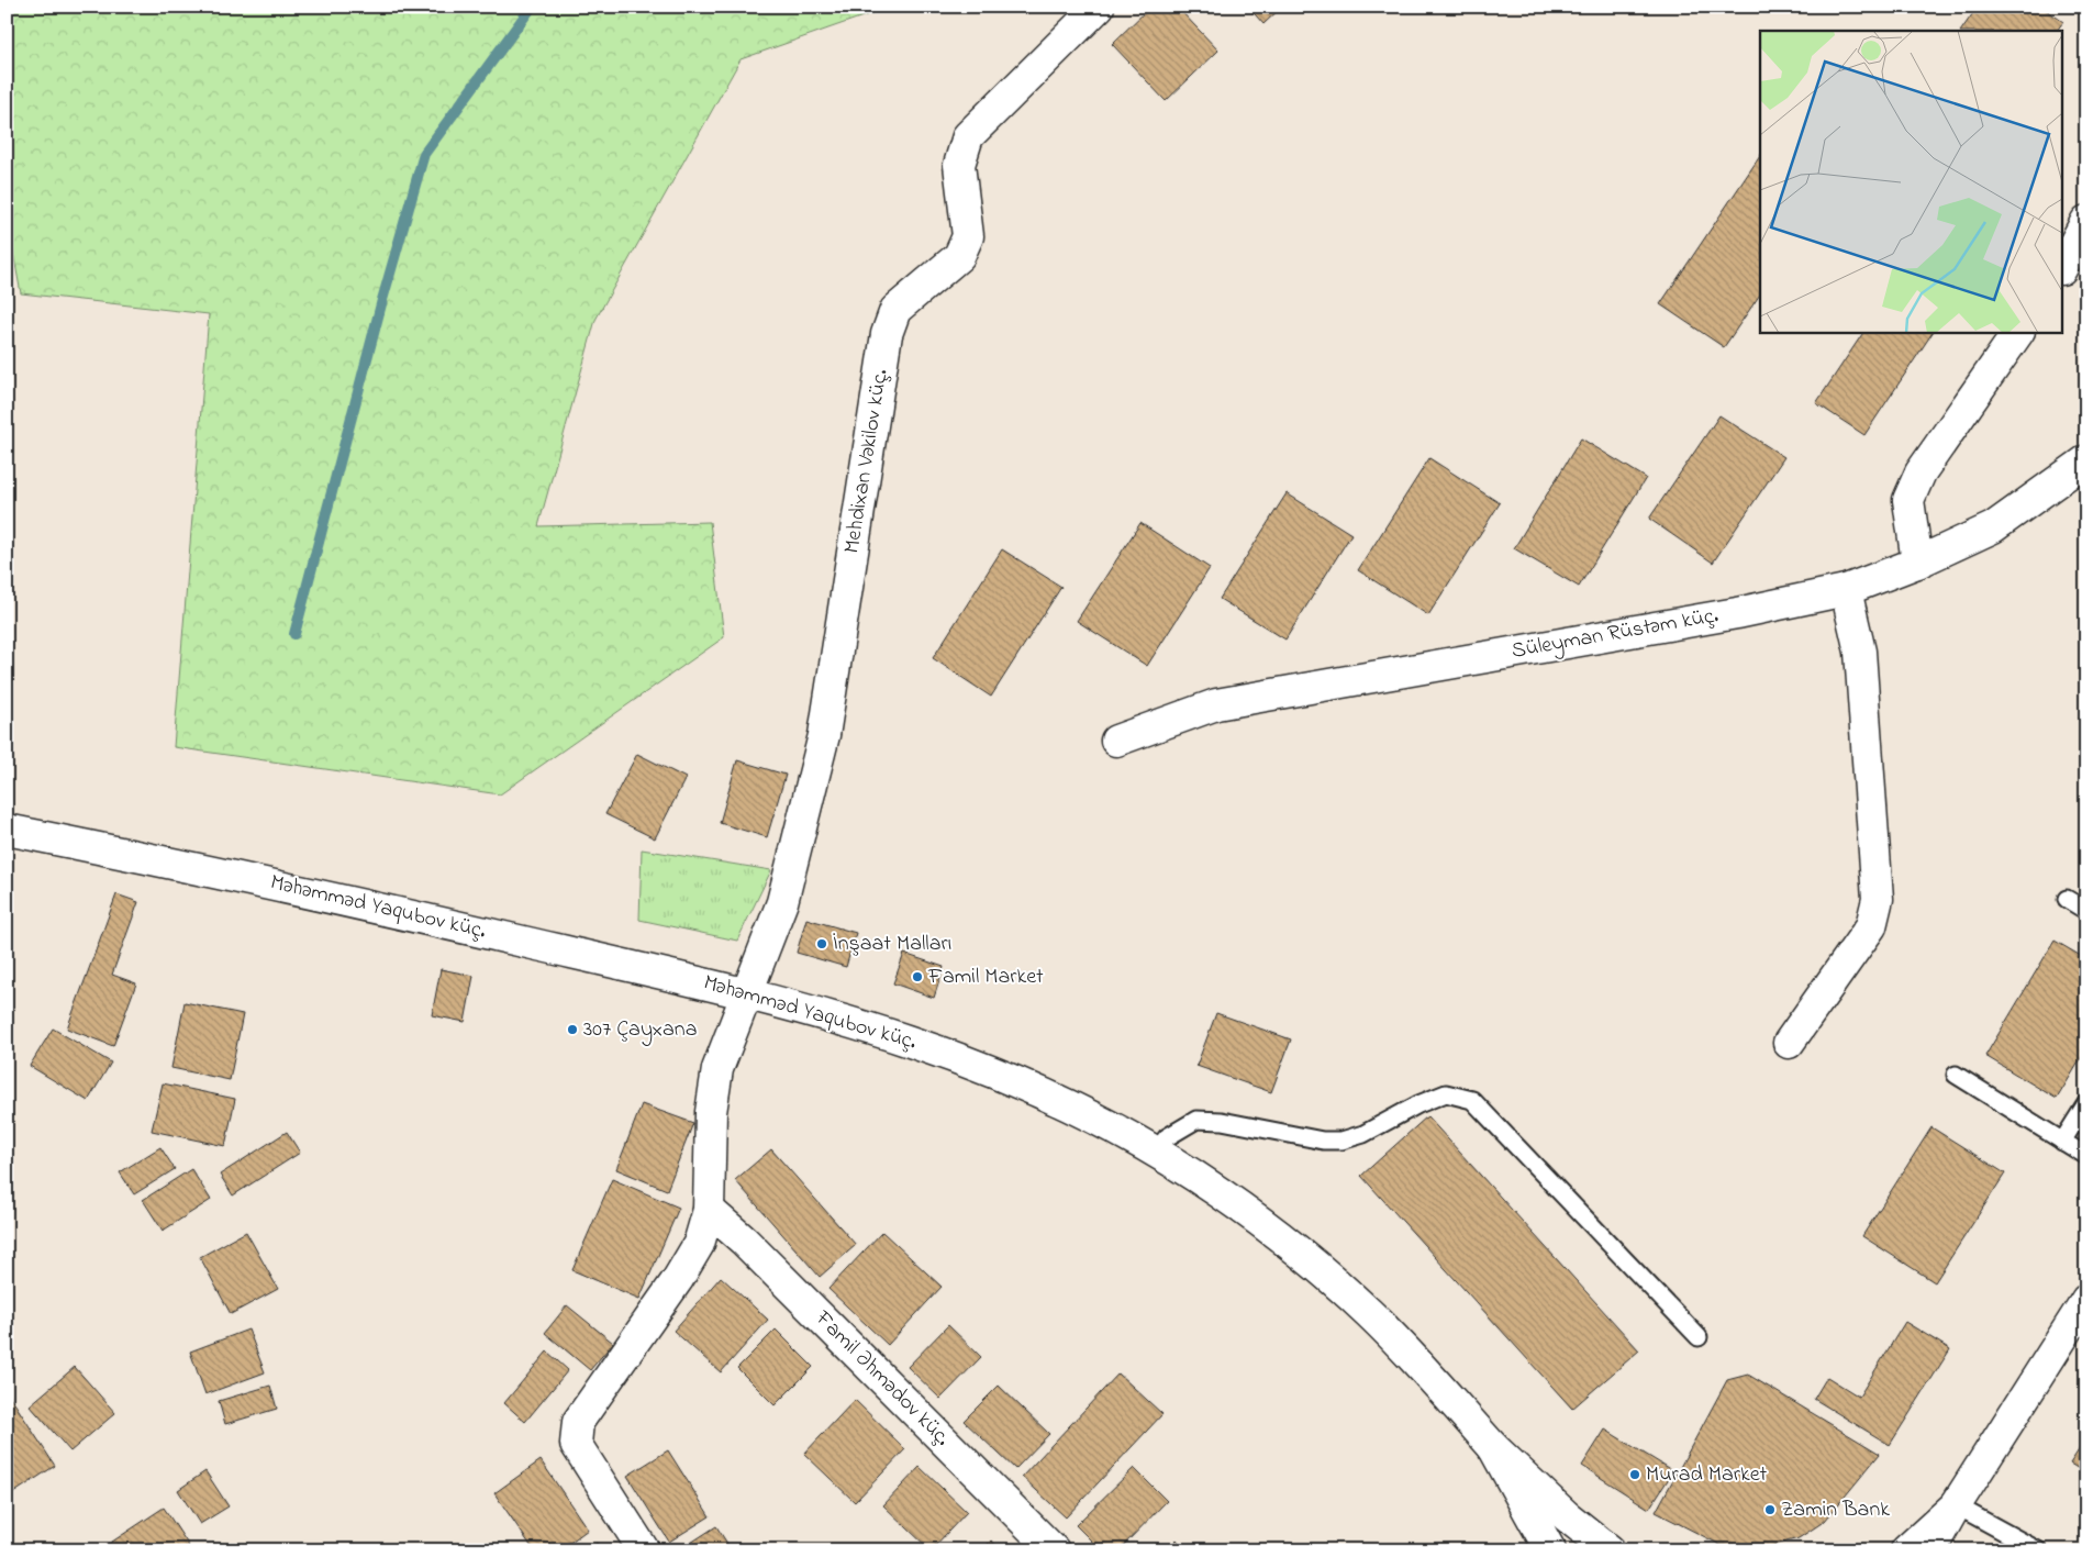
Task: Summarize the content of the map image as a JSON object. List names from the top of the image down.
{
  "streets": {
    "street": [
      "Mehdixan Vəkilov küç.",
      "Süleyman Rüstəm küç.",
      "Məhəmməd Yaqubov küç.",
      "Famil Əhmədov küç."
    ]
  },
  "crossings": [
    ["Mehdixan Vəkilov küç.", "Məhəmməd Yaqubov küç."],
    ["Mehdixan Vəkilov küç.", "Famil Əhmədov küç."]
  ],
  "places": [
    "İnşaat Malları",
    "Famil Market",
    "307 Çayxana",
    "Murad Market",
    "Zamin Bank"
  ]
}
